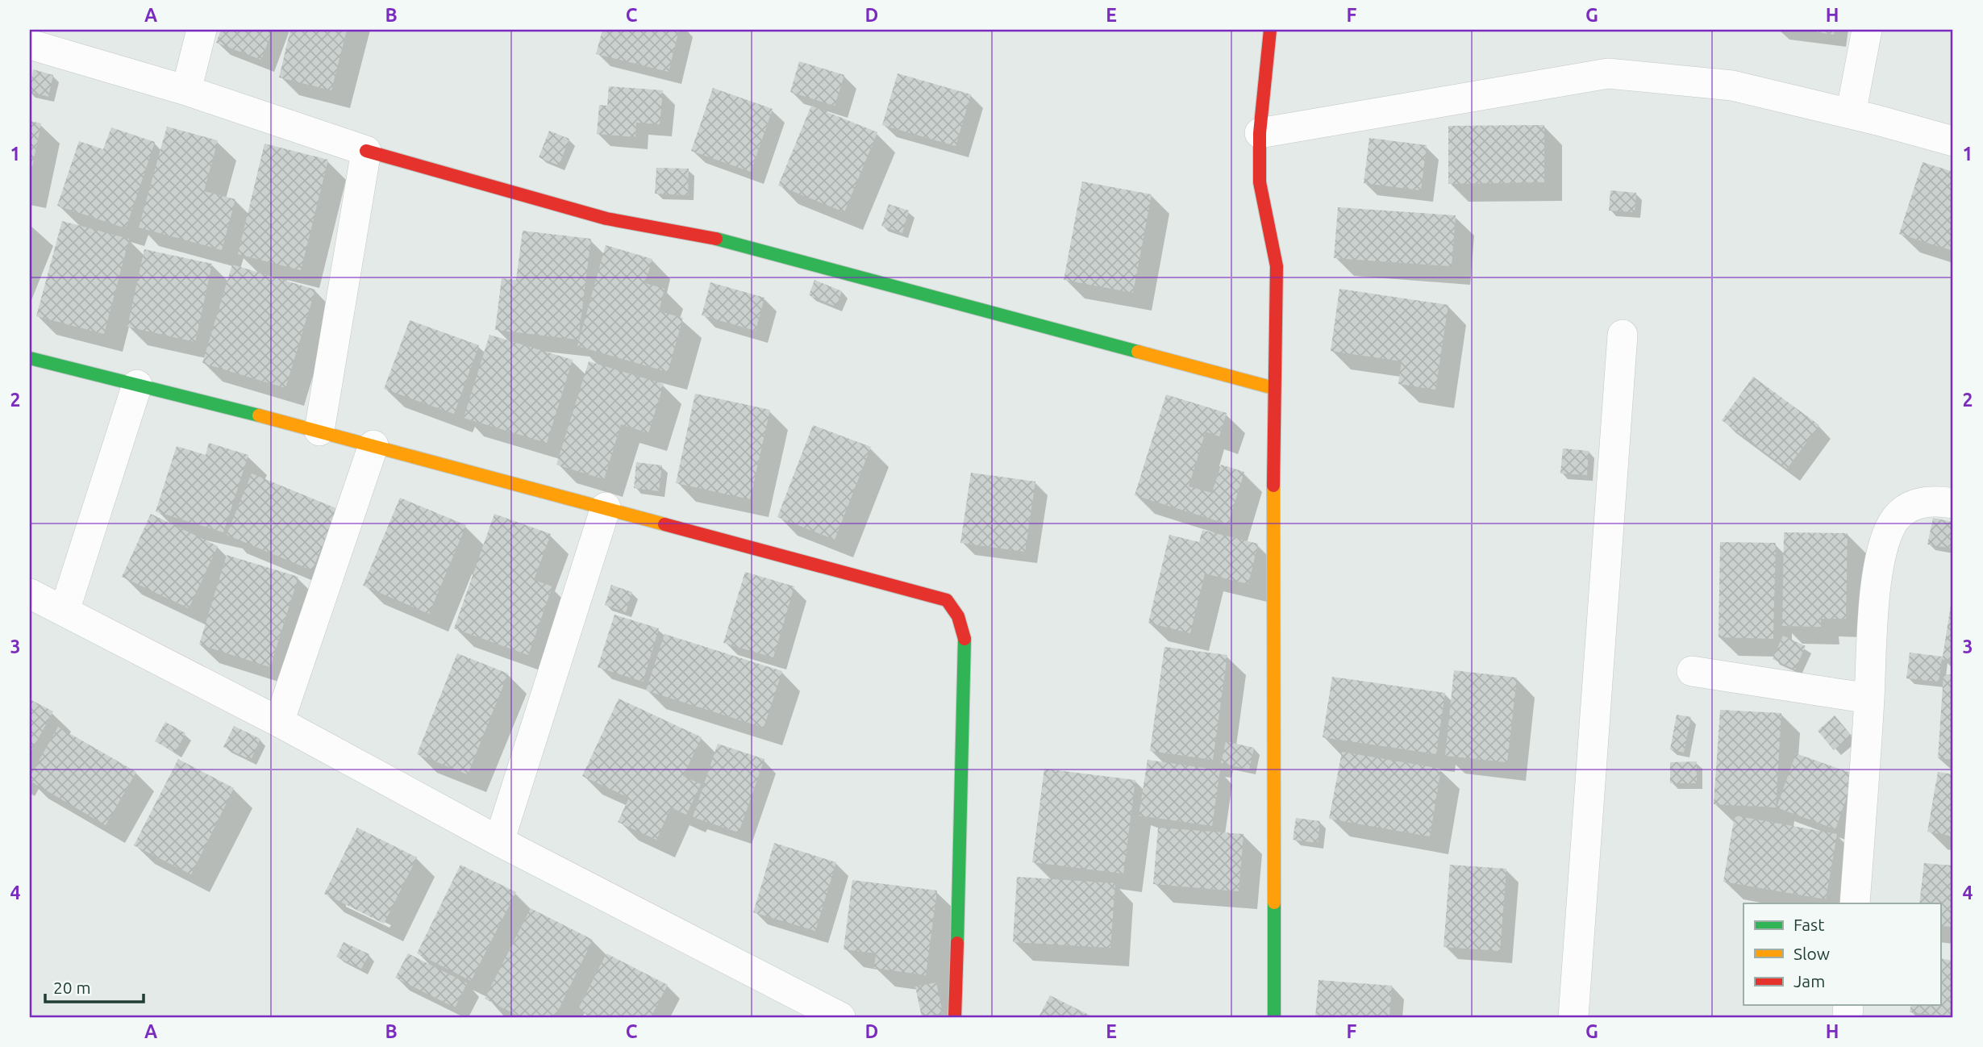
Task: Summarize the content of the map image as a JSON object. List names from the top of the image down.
{
  "legend": ["Fast", "Slow", "Jam"],
  "scale_bar": "20 m",
  "grid": {
    "columns": [
      "A",
      "B",
      "C",
      "D",
      "E",
      "F",
      "G",
      "H"
    ],
    "rows": [
      "1",
      "2",
      "3",
      "4"
    ]
  }
}
